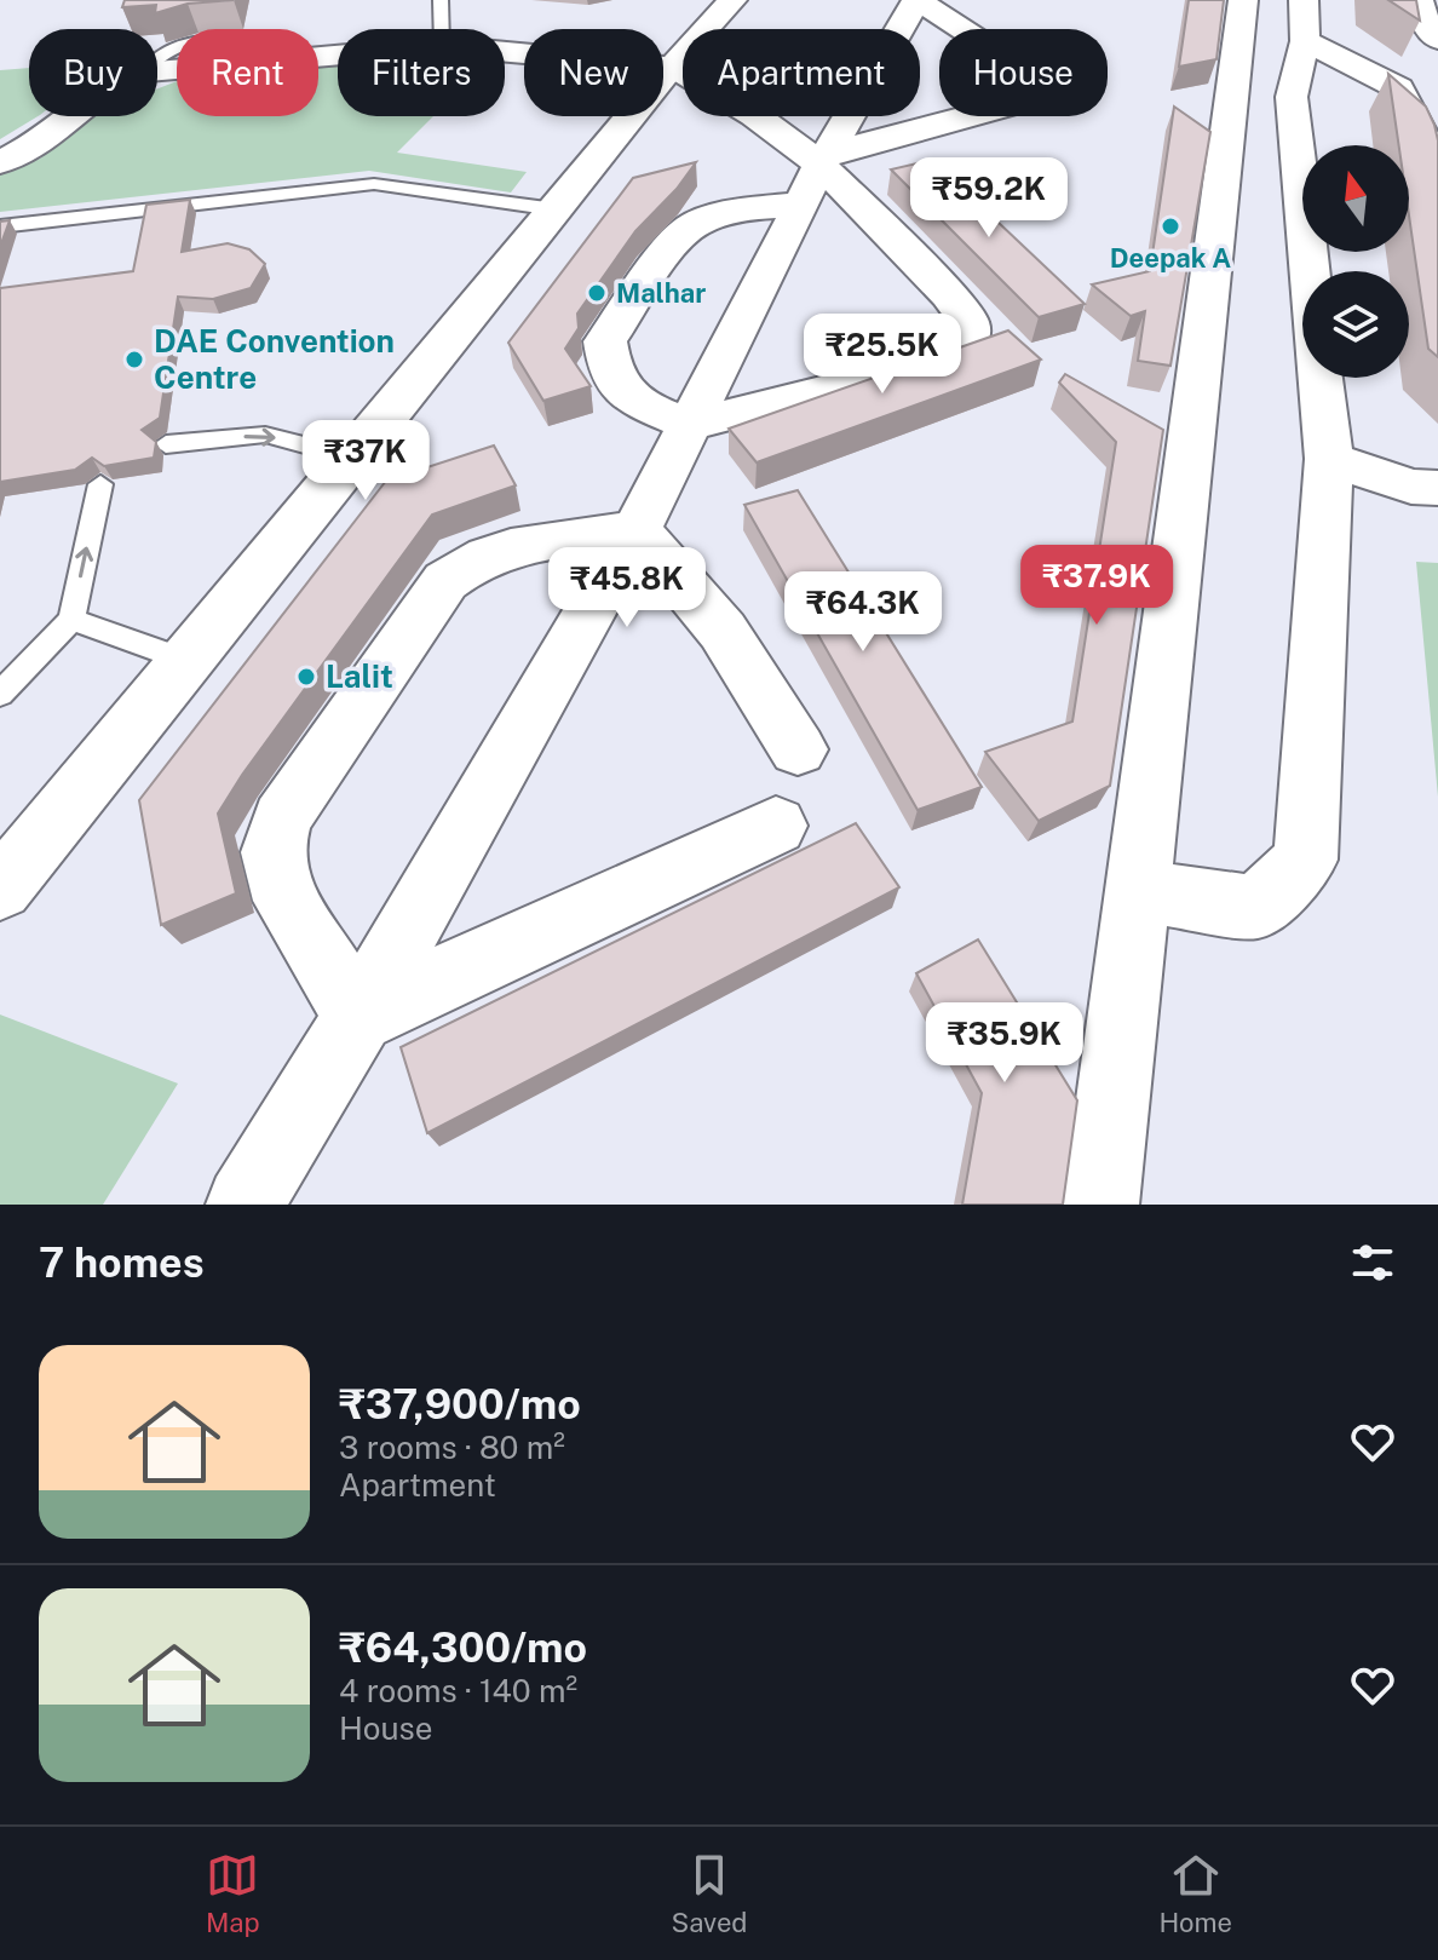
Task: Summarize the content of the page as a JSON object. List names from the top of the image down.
{
  "places": [
    "Deepak A",
    "Malhar",
    "DAE Convention Centre",
    "Lalit"
  ],
  "north": "top",
  "page": {
    "chip": [
      "Buy",
      "Rent",
      "Filters",
      "New",
      "Apartment",
      "House"
    ],
    "price": [
      "₹59.2K",
      "₹25.5K",
      "₹37K",
      "₹37.9K",
      "₹45.8K",
      "₹64.3K",
      "₹35.9K"
    ],
    "heading": "7 homes",
    "list": [
      {
        "name": "₹37,900/mo",
        "note": "3 rooms · 80 m² · Apartment"
      },
      {
        "name": "₹64,300/mo",
        "note": "4 rooms · 140 m² · House"
      }
    ],
    "tabs": ["Map", "Saved", "Home"]
  }
}
